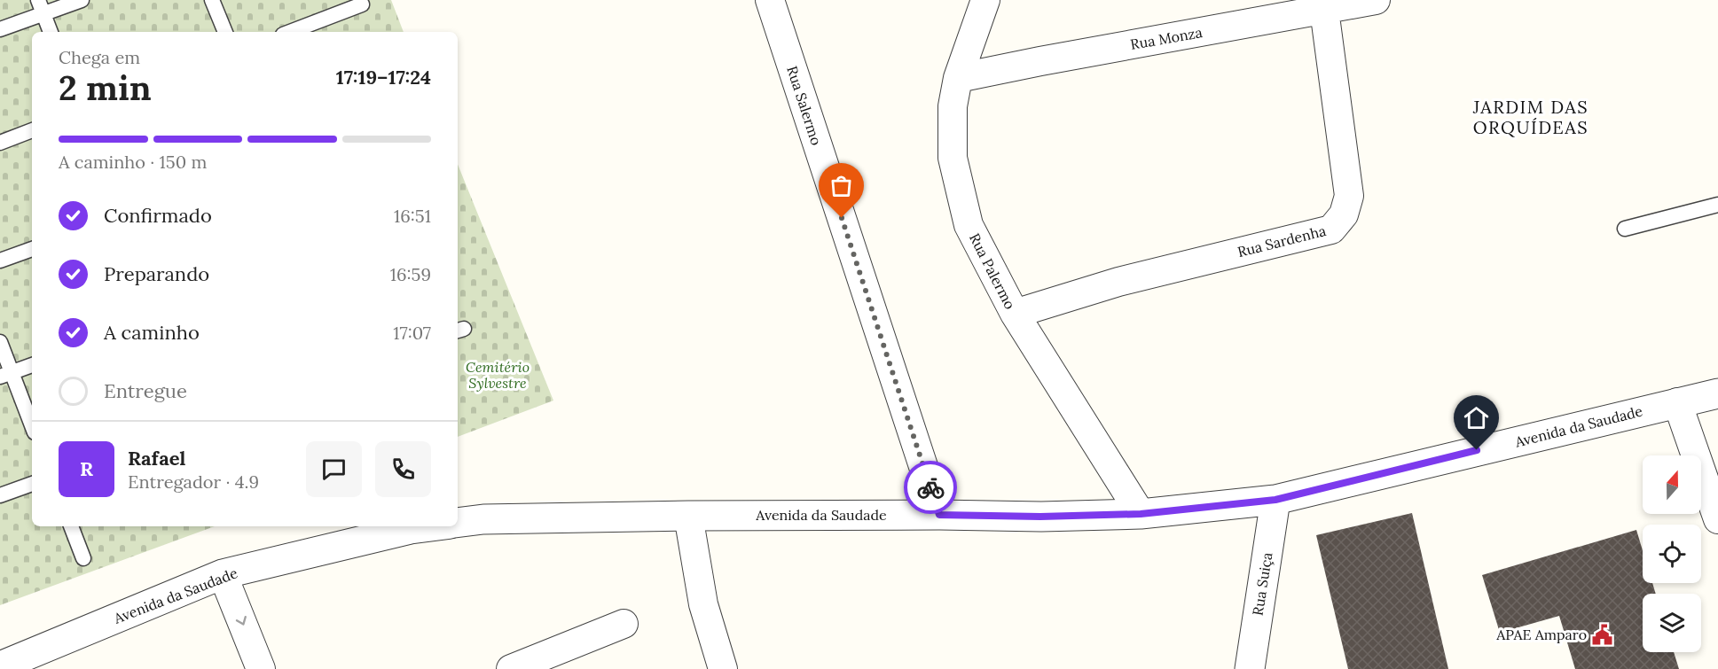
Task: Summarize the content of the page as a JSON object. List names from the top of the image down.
{
  "streets": {
    "street": [
      "Rua Monza",
      "Rua Salermo",
      "Rua Sardenha",
      "Rua Palermo",
      "Avenida da Saudade",
      "Rua Suiça"
    ]
  },
  "crossings": [
    ["Rua Monza", "Rua Sardenha"],
    ["Rua Monza", "Rua Palermo"],
    ["Rua Salermo", "Avenida da Saudade"],
    ["Rua Sardenha", "Rua Palermo"],
    ["Rua Palermo", "Avenida da Saudade"],
    ["Avenida da Saudade", "Rua Suiça"]
  ],
  "districts": ["JARDIM DAS ORQUÍDEAS"],
  "parks": ["Cemitério Sylvestre"],
  "places": {
    "public building": ["APAE Amparo"]
  },
  "north": "top",
  "page": {
    "heading": ["2 min", "Chega em", "17:19–17:24"],
    "panel": ["Rafael", "Entregador · 4.9"],
    "bar": "A caminho · 150 m",
    "list": [
      ["Confirmado", "16:51"],
      ["Preparando", "16:59"],
      ["A caminho", "17:07"],
      "Entregue"
    ],
    "round": "R"
  }
}
